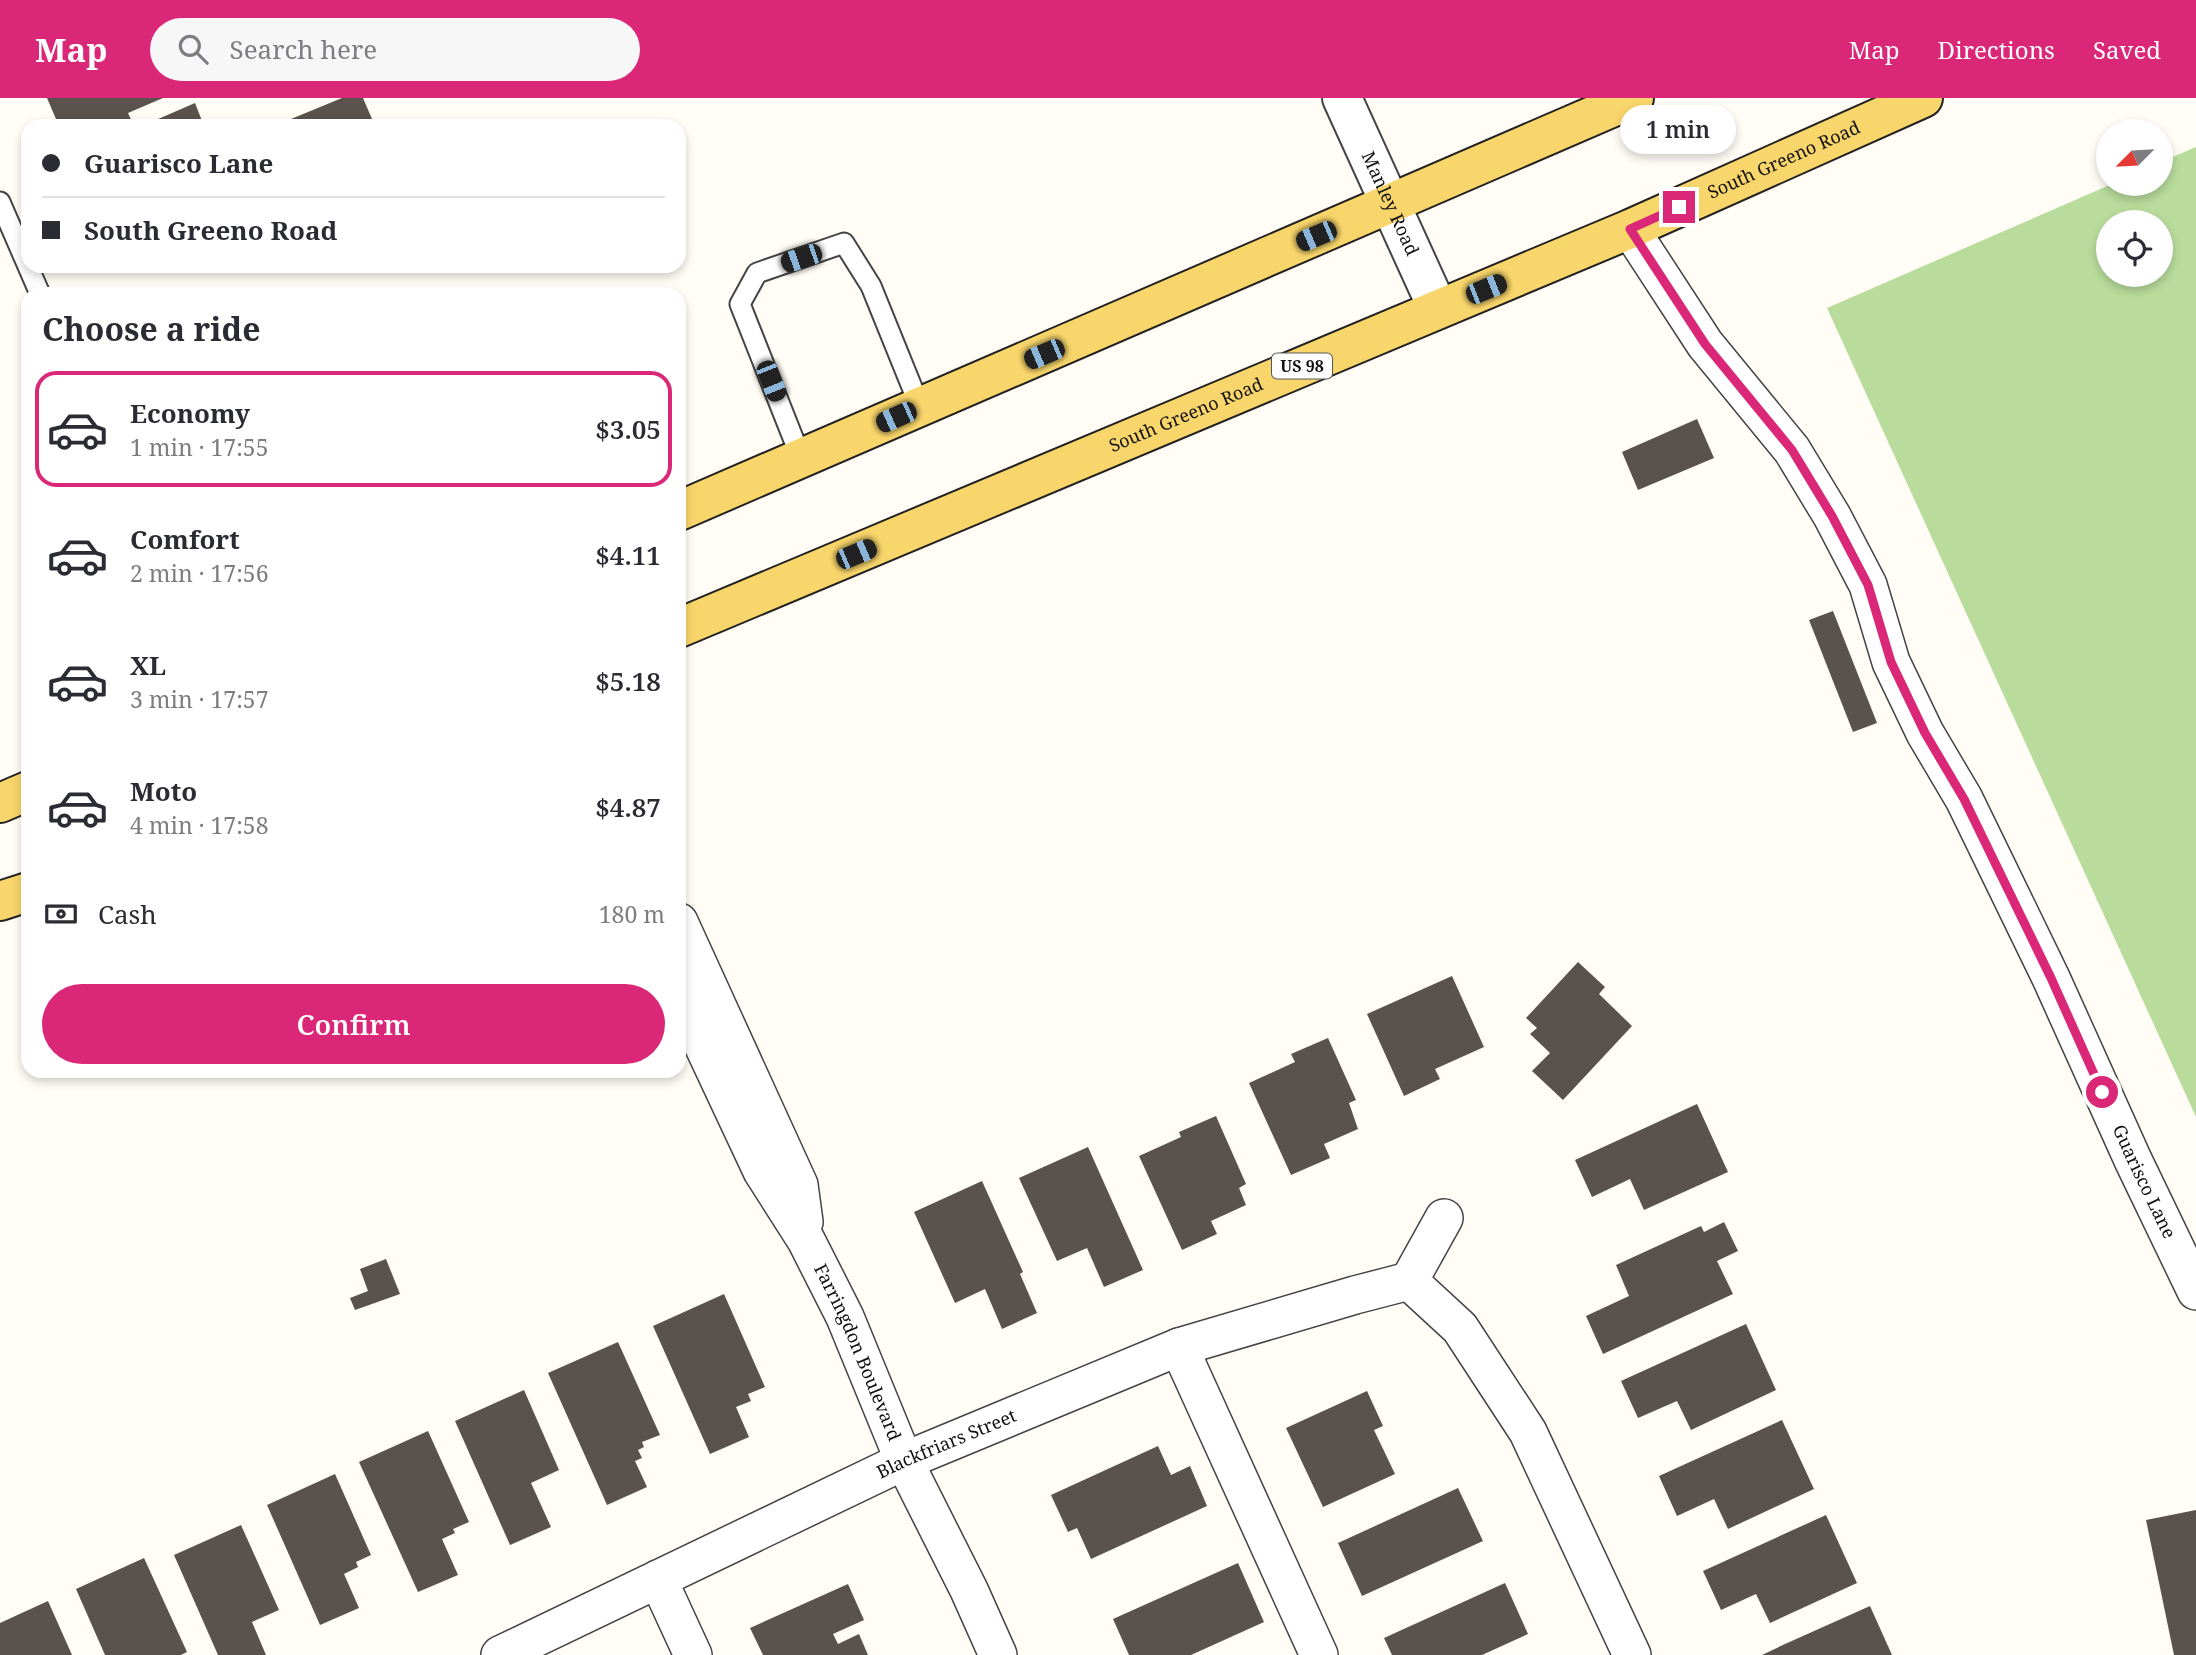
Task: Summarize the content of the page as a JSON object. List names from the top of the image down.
{
  "streets": {
    "main road": ["South Greeno Road", "US 98"],
    "street": [
      "Manley Road",
      "Guarisco Lane",
      "Farringdon Boulevard",
      "Blackfriars Street"
    ]
  },
  "crossings": [
    ["South Greeno Road", "Manley Road"],
    ["South Greeno Road", "Guarisco Lane"],
    ["Farringdon Boulevard", "Blackfriars Street"]
  ],
  "north": "bottom left",
  "page": {
    "header": "Map",
    "search": "Search here",
    "nav": ["Map", "Directions", "Saved"],
    "bubble": "1 min",
    "banner": ["Guarisco Lane", "South Greeno Road"],
    "heading": "Choose a ride",
    "list": [
      {
        "name": "Economy",
        "note": "1 min · 17:55",
        "value": "$3.05"
      },
      {
        "name": "Comfort",
        "note": "2 min · 17:56",
        "value": "$4.11"
      },
      {
        "name": "XL",
        "note": "3 min · 17:57",
        "value": "$5.18"
      },
      {
        "name": "Moto",
        "note": "4 min · 17:58",
        "value": "$4.87"
      }
    ],
    "pay": ["Cash", "180 m"],
    "buttons": "Confirm"
  }
}
